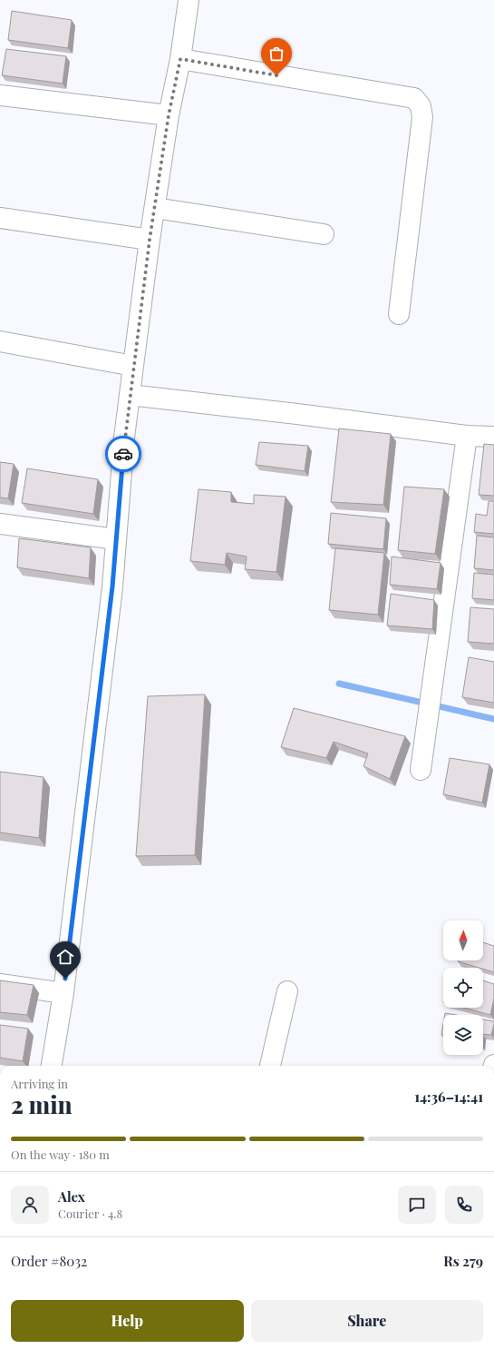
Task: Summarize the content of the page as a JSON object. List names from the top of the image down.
{
  "north": "top",
  "page": {
    "heading": ["2 min", "Arriving in", "14:36–14:41"],
    "panel": [
      "Alex",
      "Courier · 4.8",
      "Order #8032",
      "Rs 279"
    ],
    "bar": "On the way · 180 m",
    "buttons": ["Help", "Share"]
  }
}
